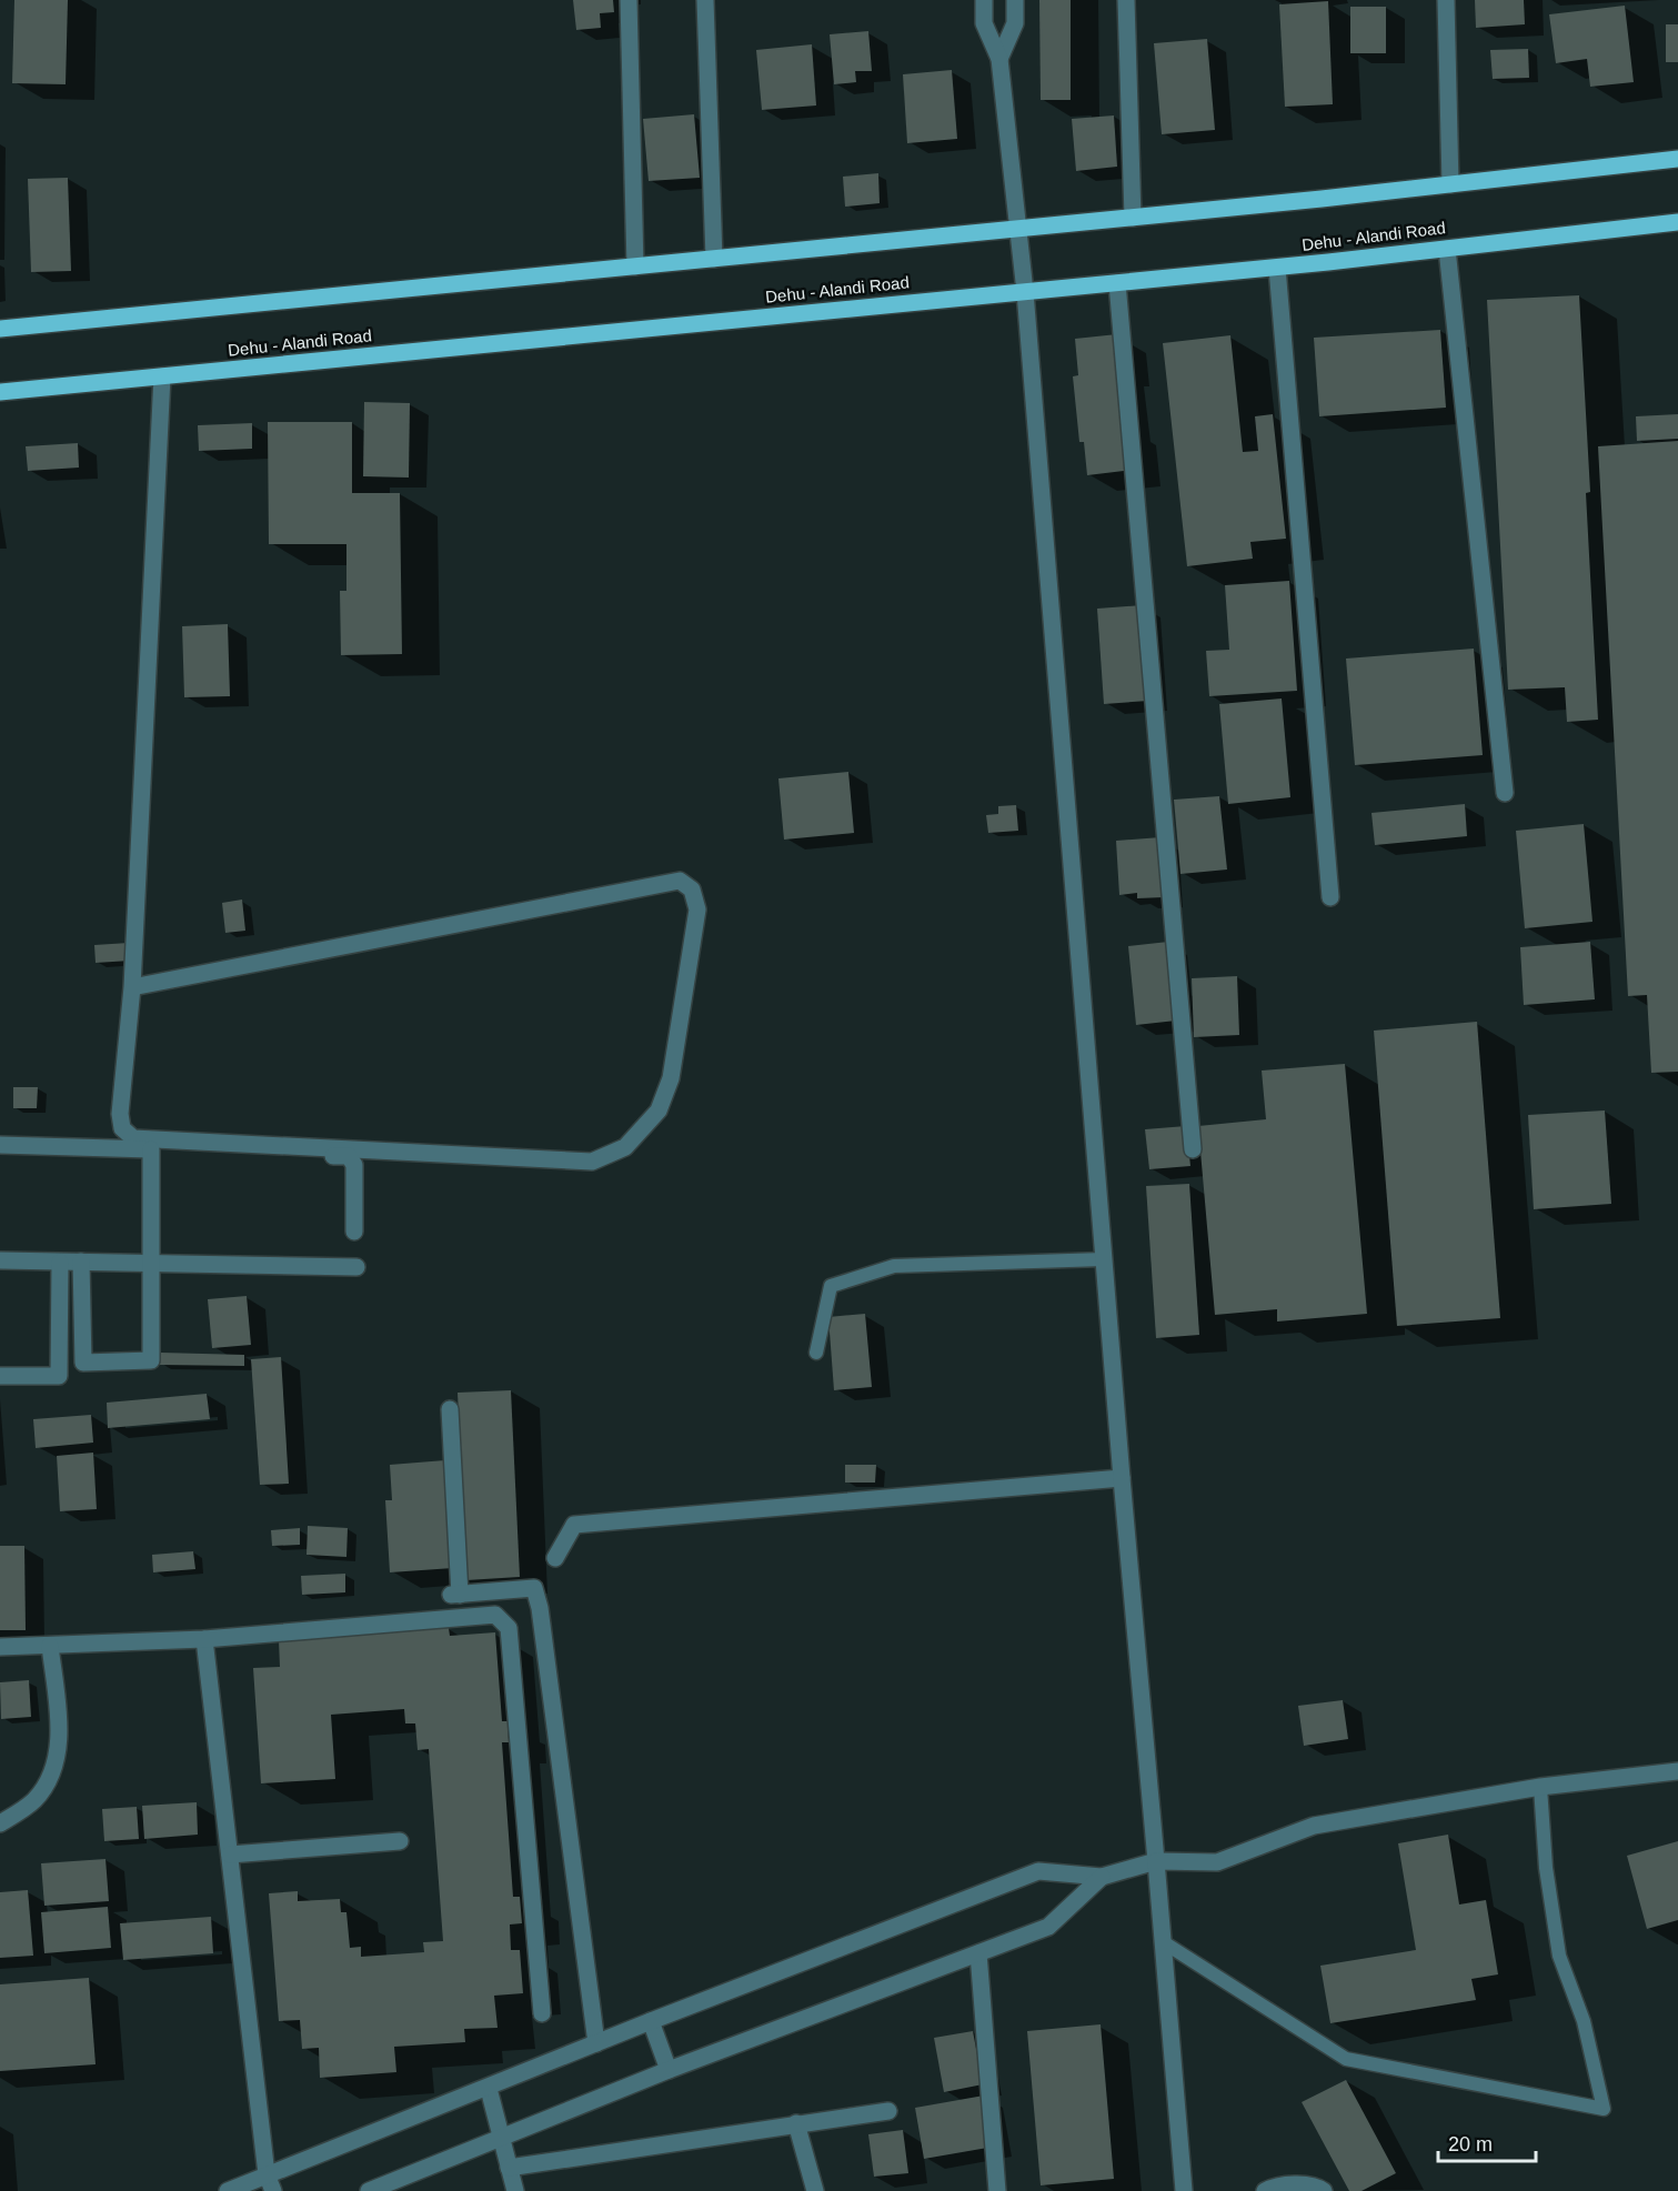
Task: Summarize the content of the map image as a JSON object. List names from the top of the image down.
{
  "streets": {
    "main road": ["Dehu - Alandi Road"]
  },
  "scale_bar": "20 m"
}
